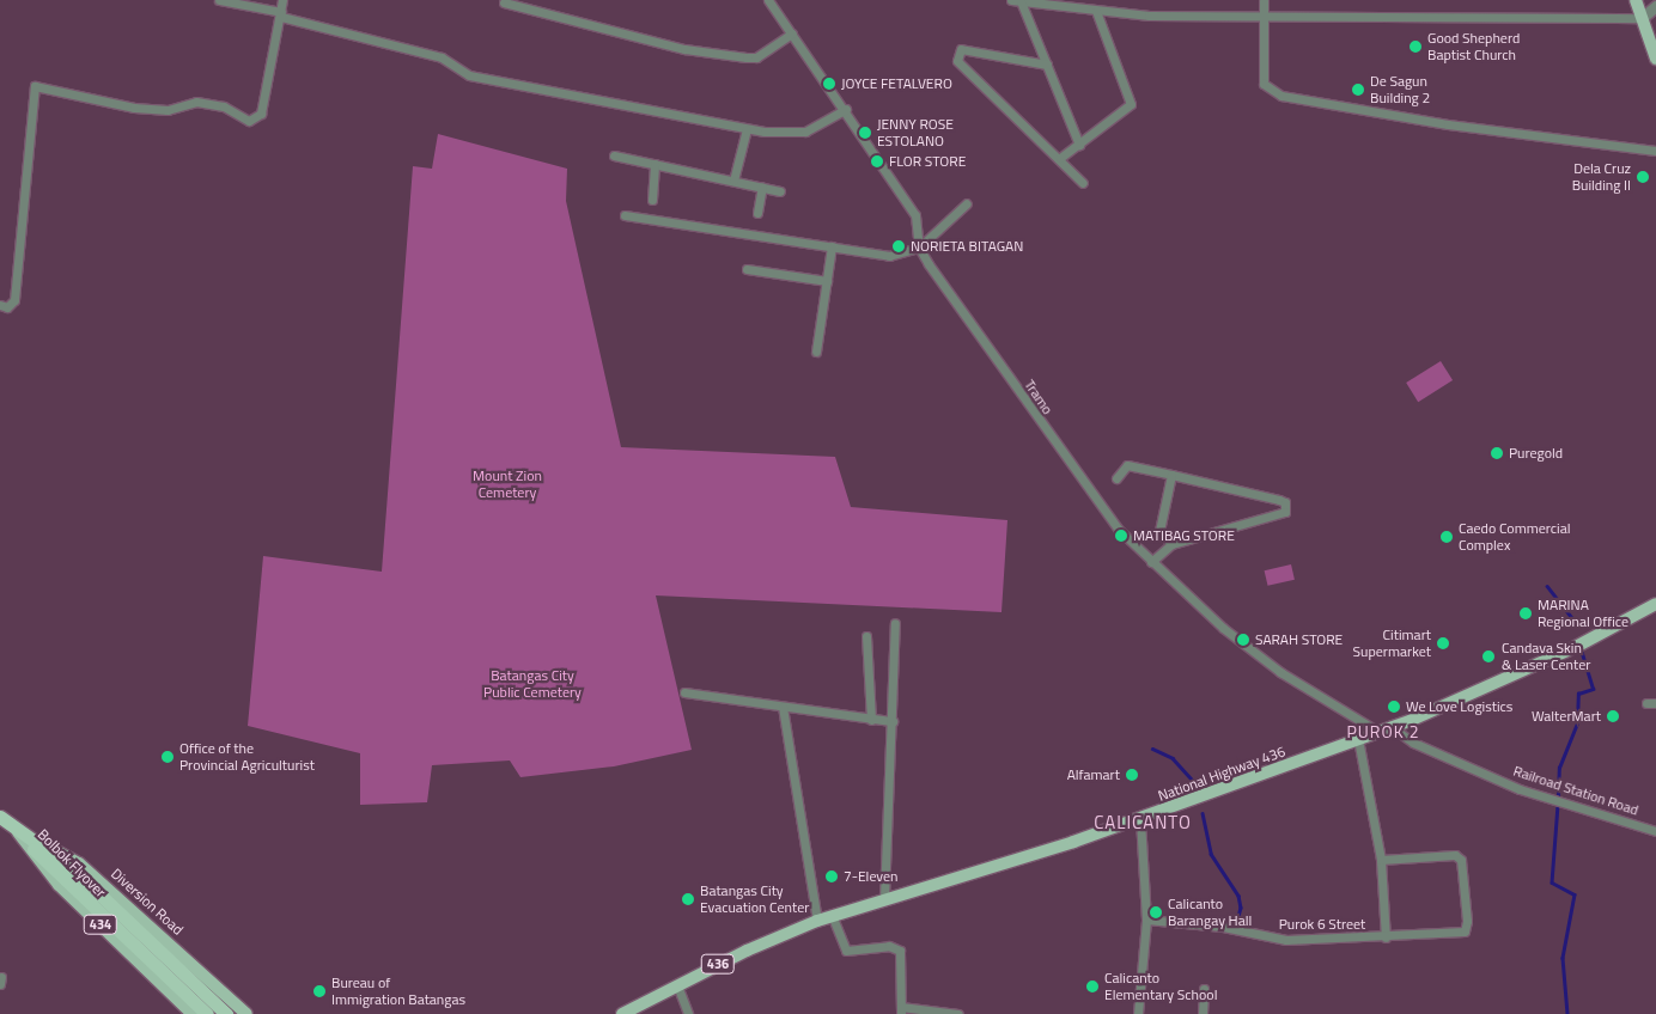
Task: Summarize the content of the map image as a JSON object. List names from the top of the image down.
{
  "streets": {
    "highway": ["Bolbok Flyover", "Diversion Road", "434"],
    "main road": ["National Highway 436", "436"],
    "street": ["Tramo", "Railroad Station Road", "Purok 6 Street"]
  },
  "crossings": [
    ["Tramo", "National Highway 436"],
    ["National Highway 436", "Railroad Station Road"],
    ["Bolbok Flyover", "Diversion Road"]
  ],
  "districts": ["PUROK 2", "CALICANTO"],
  "parks": ["Mount Zion Cemetery", "Batangas City Public Cemetery"],
  "places": [
    "Good Shepherd Baptist Church",
    "JOYCE FETALVERO",
    "De Sagun Building 2",
    "JENNY ROSE ESTOLANO",
    "FLOR STORE",
    "Dela Cruz Building II",
    "NORIETA BITAGAN",
    "Puregold",
    "MATIBAG STORE",
    "Caedo Commercial Complex",
    "MARINA Regional Office",
    "SARAH STORE",
    "Citimart Supermarket",
    "Candava Skin & Laser Center",
    "We Love Logistics",
    "WalterMart",
    "Office of the Provincial Agriculturist",
    "Alfamart",
    "7-Eleven",
    "Batangas City Evacuation Center",
    "Calicanto Barangay Hall",
    "Calicanto Elementary School",
    "Bureau of Immigration Batangas"
  ]
}
